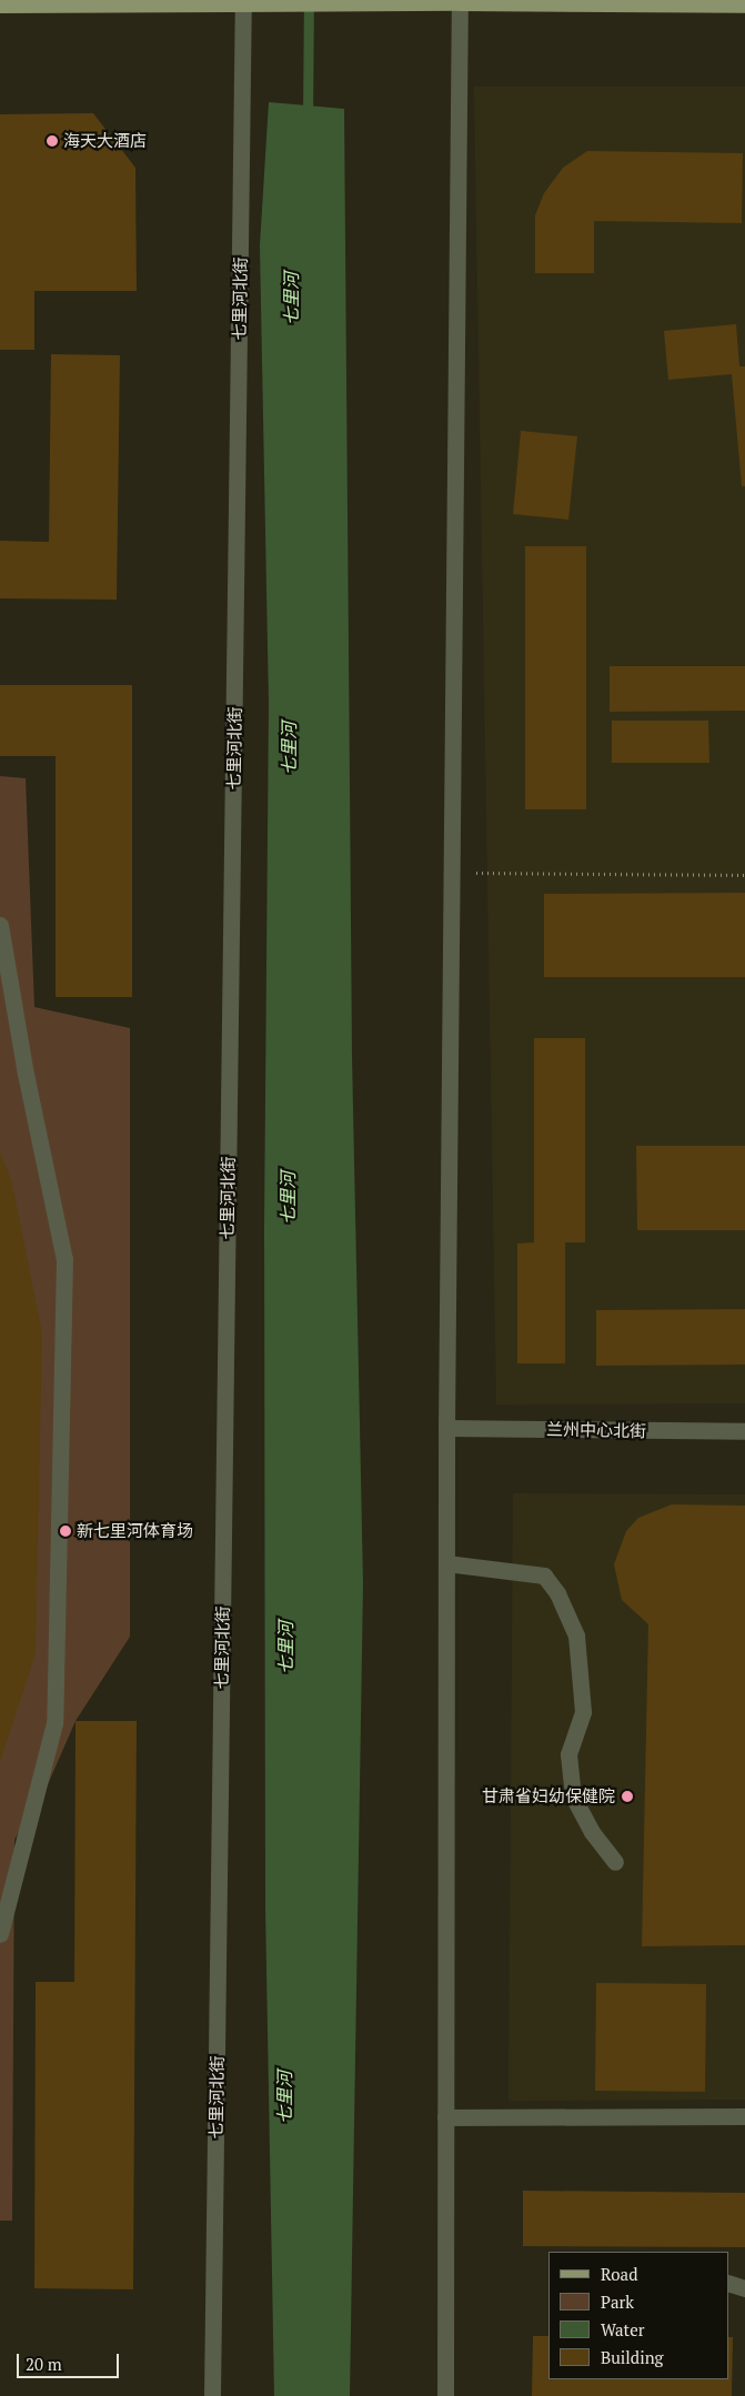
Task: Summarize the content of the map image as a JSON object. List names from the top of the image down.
{
  "streets": {
    "street": ["七里河北街", "兰州中心北街"]
  },
  "water": ["七里河"],
  "places": ["海天大酒店", "新七里河体育场", "甘肃省妇幼保健院"],
  "legend": [
    "Road",
    "Park",
    "Water",
    "Building"
  ],
  "scale_bar": "20 m"
}
